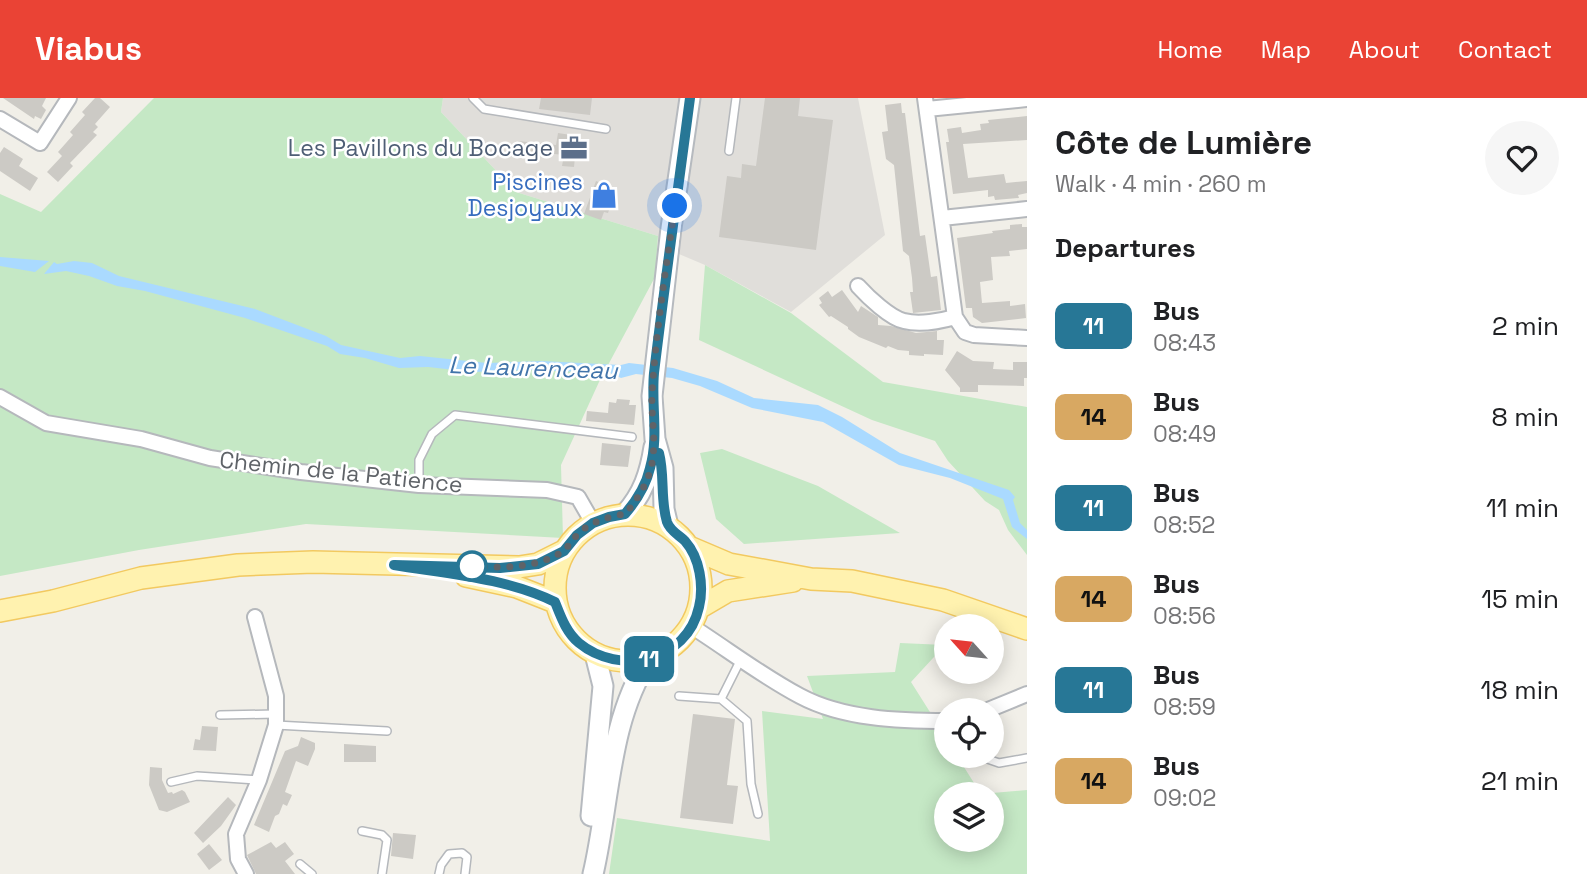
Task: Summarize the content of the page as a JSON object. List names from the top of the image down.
{
  "streets": {
    "street": ["Chemin de la Patience"]
  },
  "water": ["Le Laurenceau"],
  "places": {
    "office": ["Les Pavillons du Bocage"],
    "shop": ["Piscines Desjoyaux"]
  },
  "lines": ["bus line 11"],
  "north": "top left",
  "page": {
    "header": "Viabus",
    "nav": [
      "Home",
      "Map",
      "About",
      "Contact"
    ],
    "on_map": "11",
    "heading": [
      ["Côte de Lumière", "Walk · 4 min · 260 m"],
      "Departures"
    ],
    "list": [
      {
        "mark": "11",
        "name": "Bus",
        "note": "08:43",
        "value": "2 min"
      },
      {
        "mark": "14",
        "name": "Bus",
        "note": "08:49",
        "value": "8 min"
      },
      {
        "mark": "11",
        "name": "Bus",
        "note": "08:52",
        "value": "11 min"
      },
      {
        "mark": "14",
        "name": "Bus",
        "note": "08:56",
        "value": "15 min"
      },
      {
        "mark": "11",
        "name": "Bus",
        "note": "08:59",
        "value": "18 min"
      },
      {
        "mark": "14",
        "name": "Bus",
        "note": "09:02",
        "value": "21 min"
      }
    ]
  }
}
